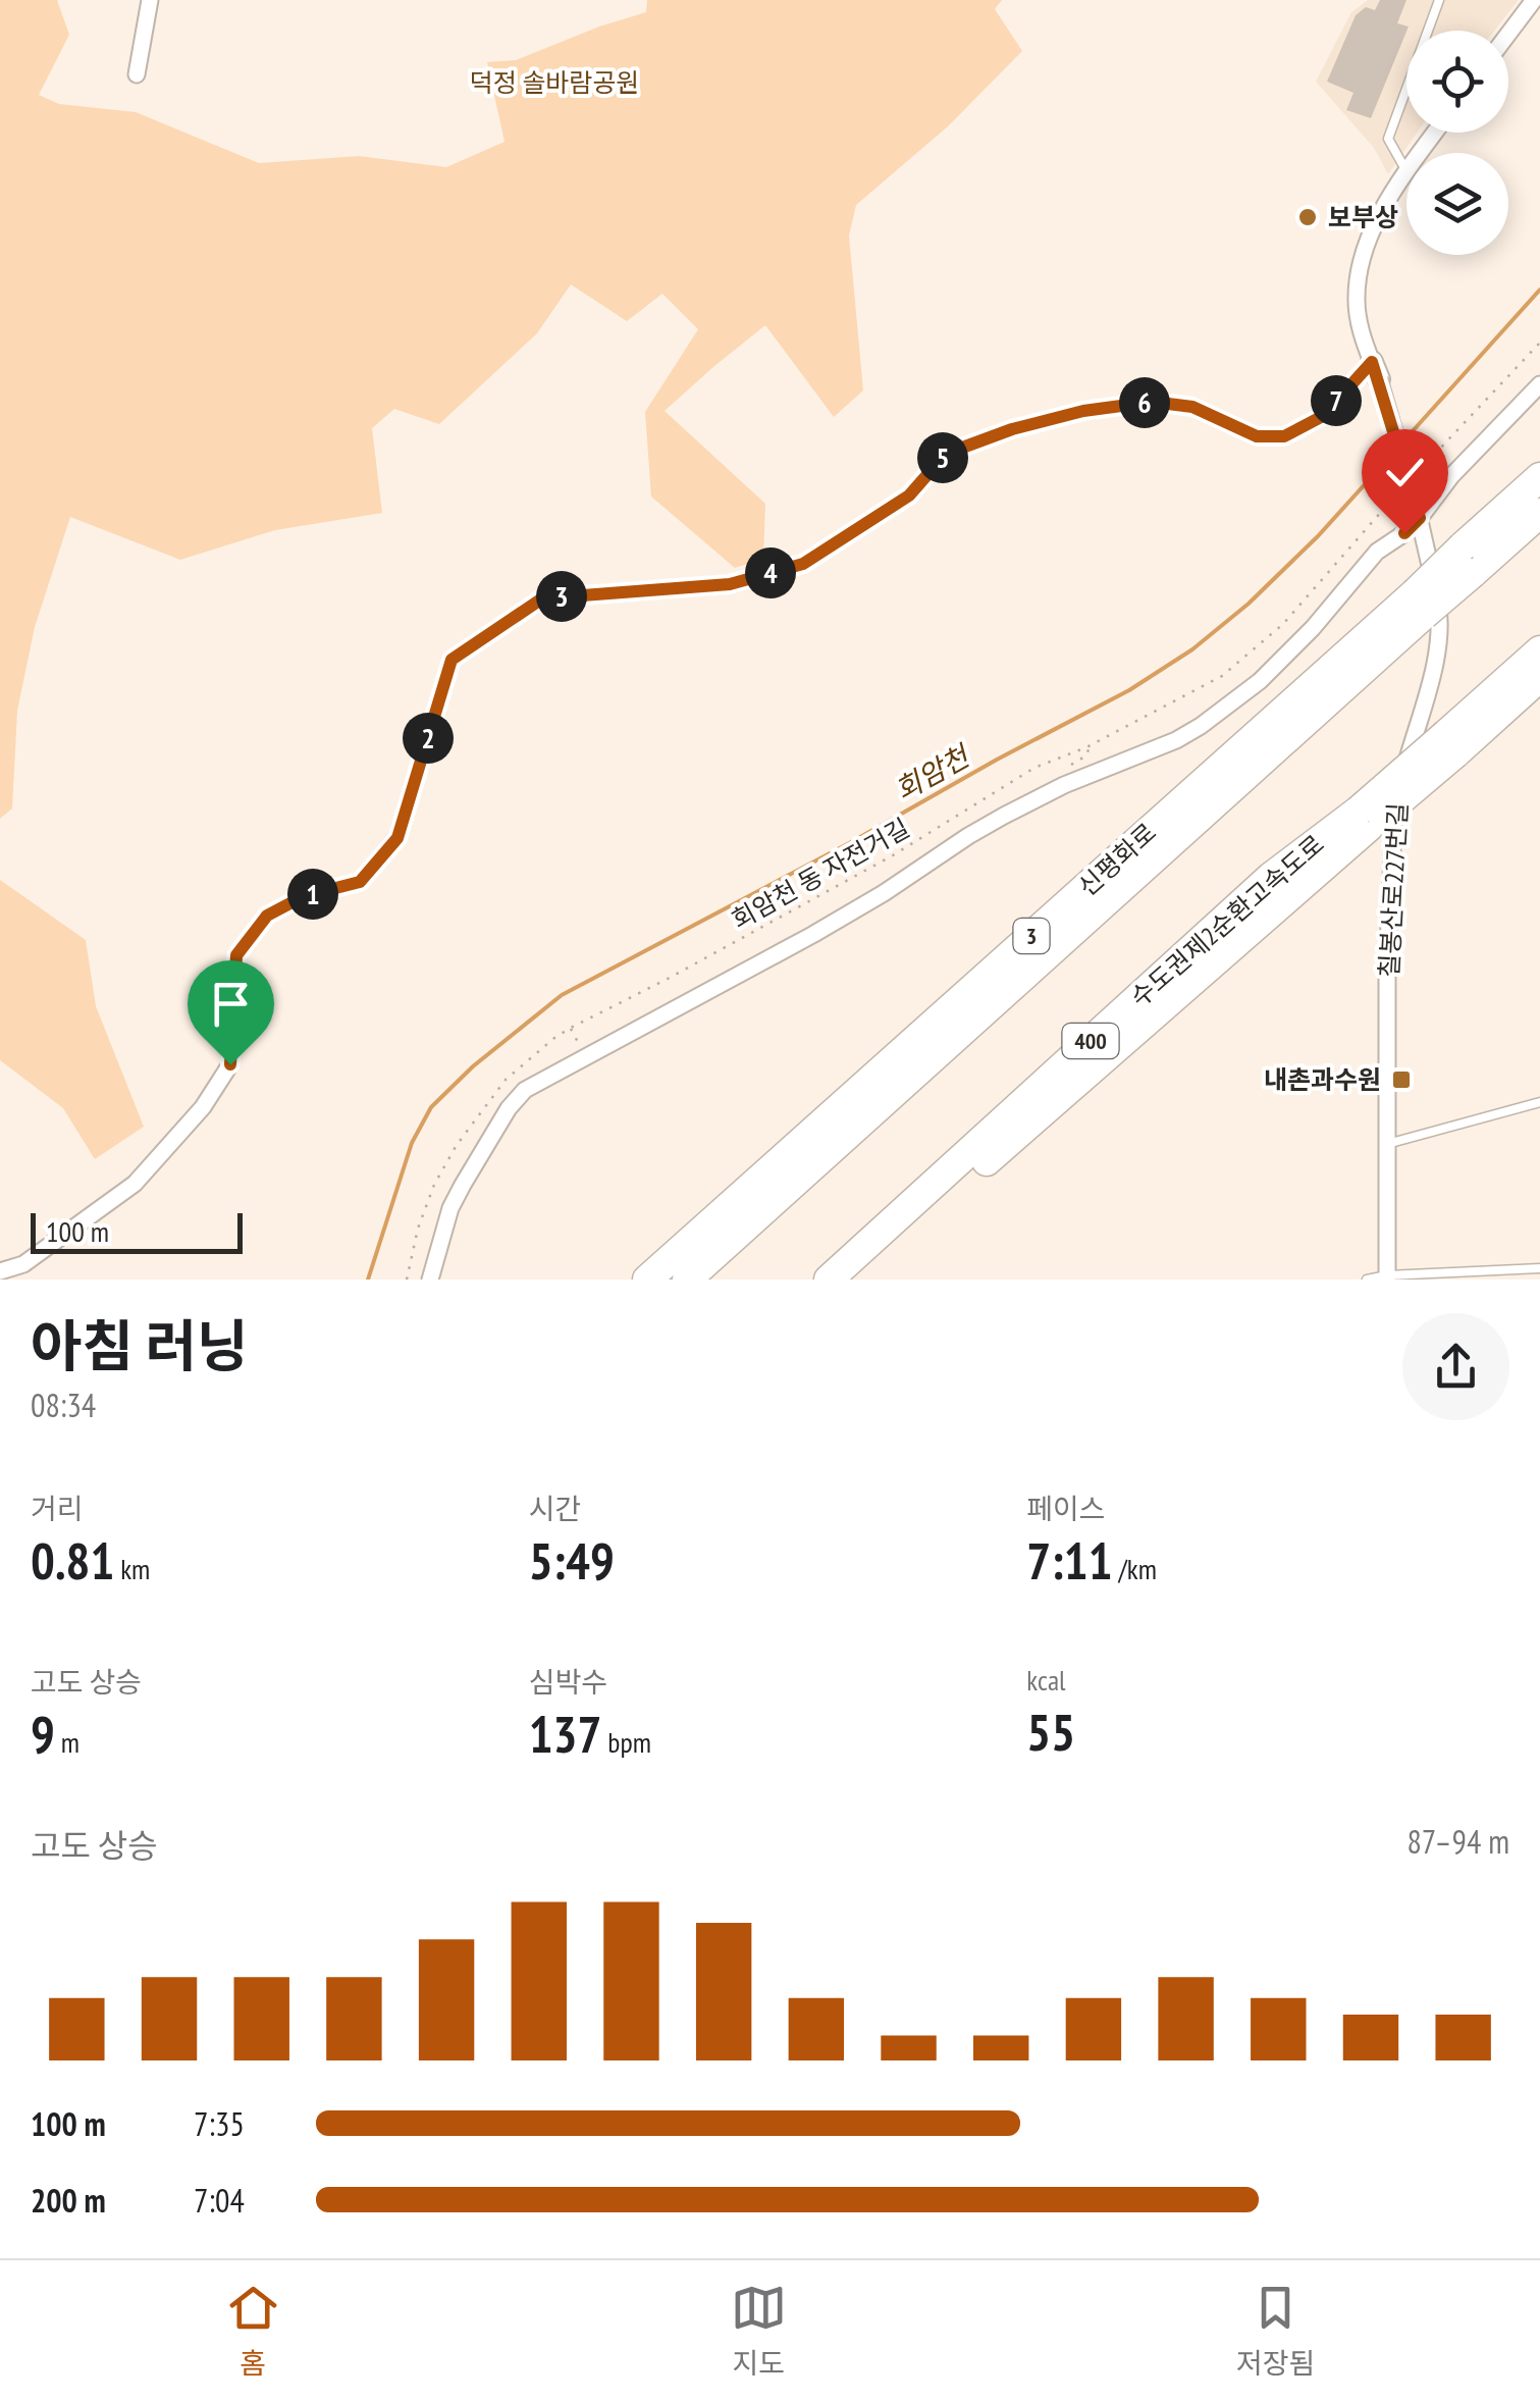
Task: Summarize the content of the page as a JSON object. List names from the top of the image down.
{
  "streets": {
    "highway": [
      "신평화로",
      "수도권제2순환고속도로",
      "3",
      "400"
    ],
    "street": ["칠봉산로227번길"],
    "path": ["회암천 동 자전거길"]
  },
  "water": ["회암천"],
  "parks": ["덕정 솔바람공원"],
  "places": {
    "other": ["보부상"],
    "transit": ["내촌과수원"]
  },
  "scale_bar": "100 m",
  "page": {
    "pins": [
      "7",
      "6",
      "5",
      "4",
      "3",
      "2",
      "1"
    ],
    "scale": "100 m",
    "heading": ["아침 러닝", "08:34"],
    "stats": [
      ["거리", "0.81 km"],
      ["시간", "5:49"],
      ["페이스", "7:11 /km"],
      ["고도 상승", "9 m"],
      ["심박수", "137 bpm"],
      ["kcal", "55"]
    ],
    "chart": ["고도 상승", "87–94 m"],
    "list": [
      {
        "name": "100 m",
        "note": "7:35"
      },
      {
        "name": "200 m",
        "note": "7:04"
      }
    ],
    "tabs": ["홈", "지도", "저장됨"]
  }
}
